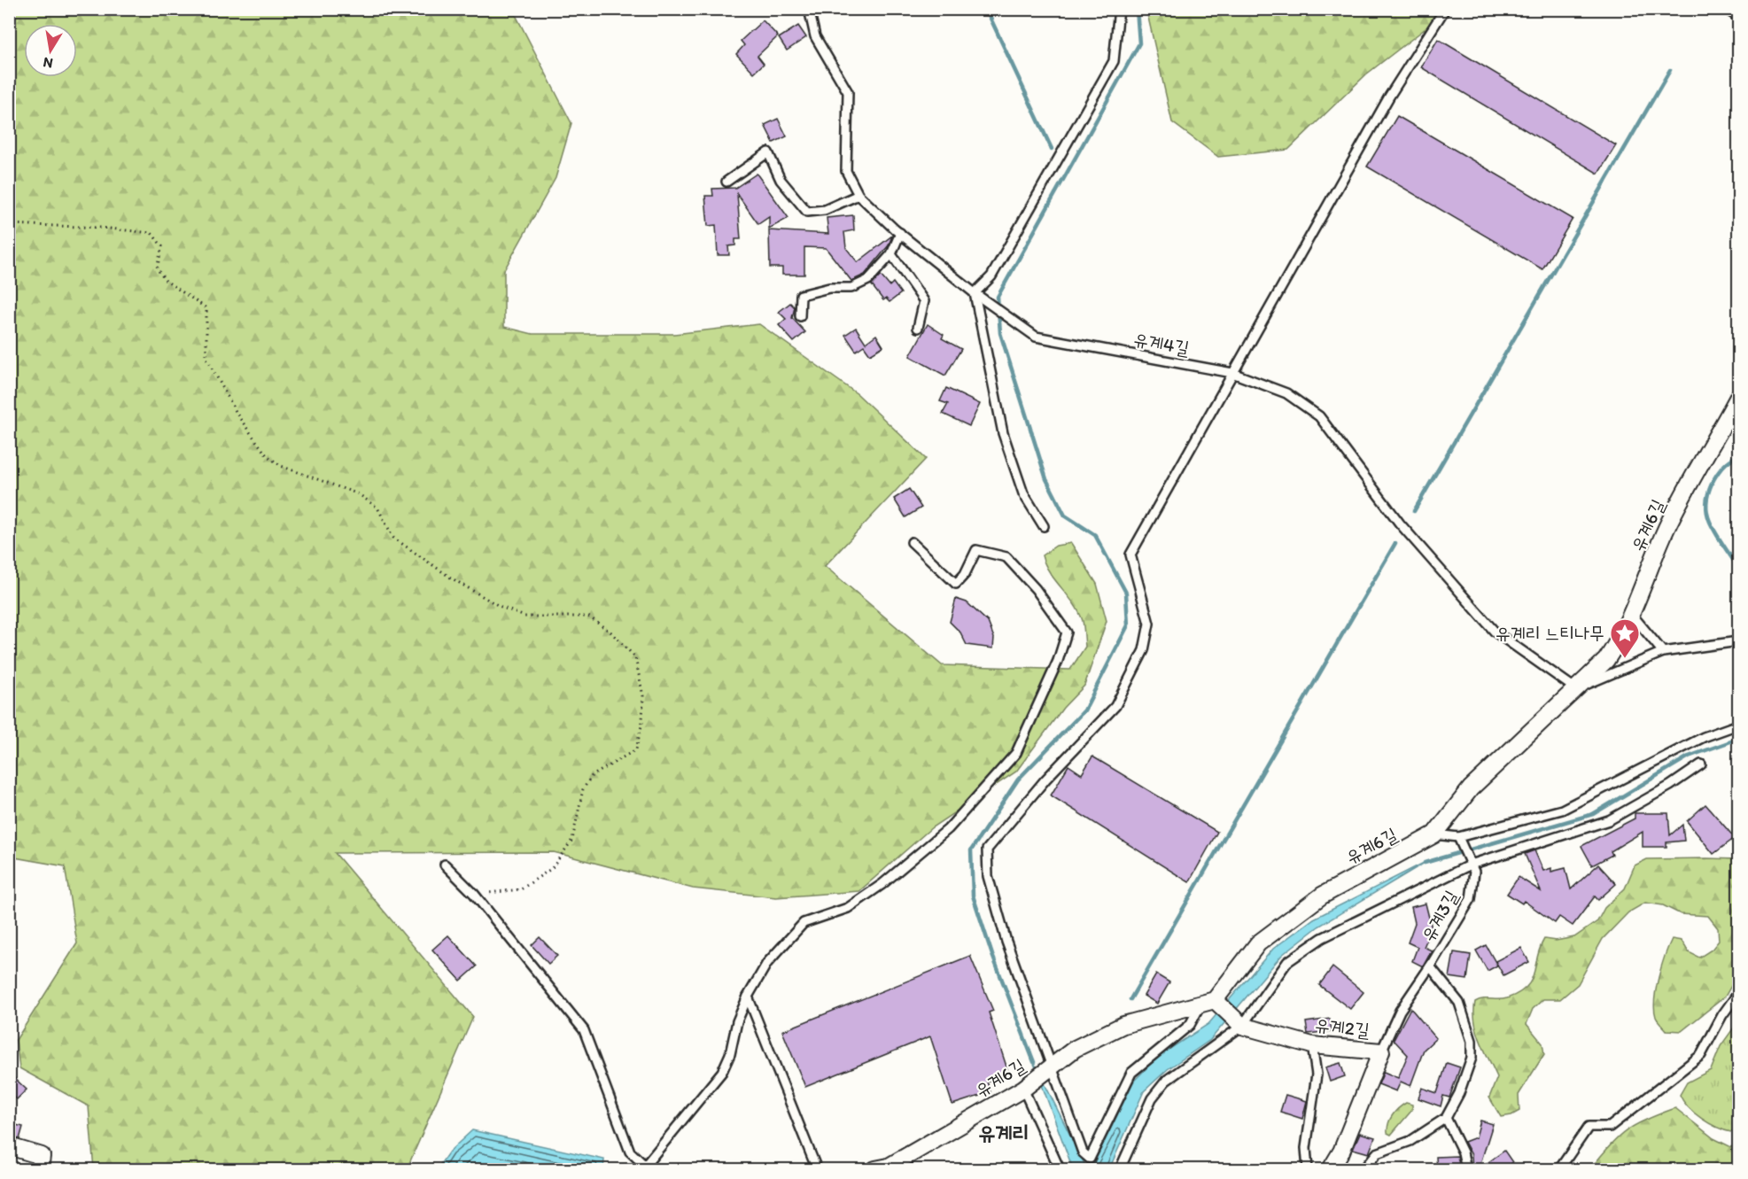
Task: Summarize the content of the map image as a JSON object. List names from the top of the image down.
{
  "streets": {
    "street": ["유계6길", "유계2길"],
    "lane": ["유계4길", "유계3길"]
  },
  "crossings": [
    ["유계4길", "유계6길"],
    ["유계6길", "유계2길"]
  ],
  "districts": ["유계리"],
  "places": {
    "place": ["유계리 느티나무"]
  },
  "north": "bottom"
}
